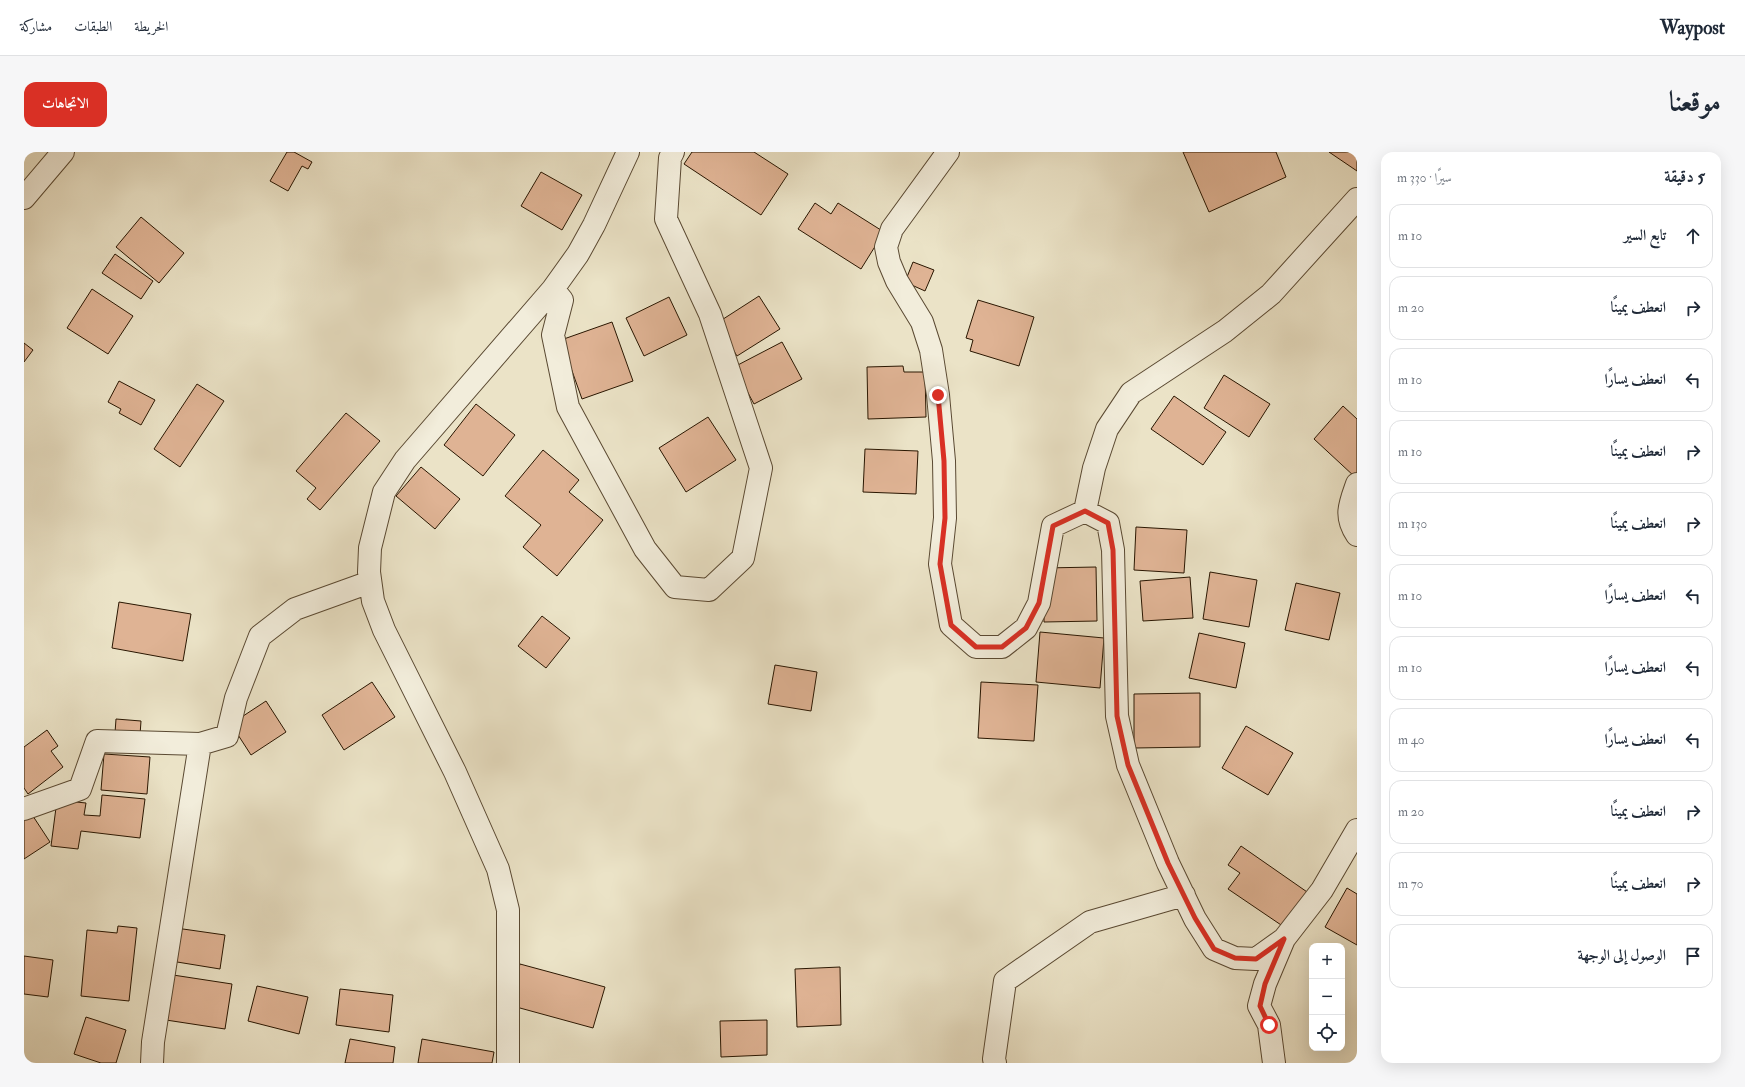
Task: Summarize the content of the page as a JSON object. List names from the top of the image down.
{
  "page": {
    "header": "Waypost",
    "nav": ["الخريطة", "الطبقات", "مشاركة"],
    "title": "موقعنا",
    "buttons": "الاتجاهات",
    "heading": ["5 دقيقة", "سيرًا · 330 m"],
    "list": [
      ["تابع السير", "10 m"],
      ["انعطف يمينًا", "20 m"],
      ["انعطف يسارًا", "10 m"],
      ["انعطف يمينًا", "10 m"],
      ["انعطف يمينًا", "130 m"],
      ["انعطف يسارًا", "10 m"],
      ["انعطف يسارًا", "10 m"],
      ["انعطف يسارًا", "40 m"],
      ["انعطف يمينًا", "20 m"],
      ["انعطف يمينًا", "70 m"],
      "الوصول إلى الوجهة"
    ],
    "map_buttons": ["+", "−"]
  }
}
